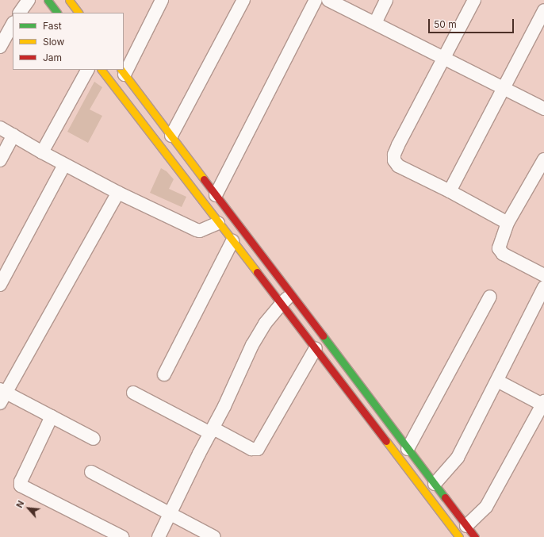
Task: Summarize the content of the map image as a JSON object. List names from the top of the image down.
{
  "legend": ["Fast", "Slow", "Jam"],
  "scale_bar": "50 m",
  "north": "top left"
}
